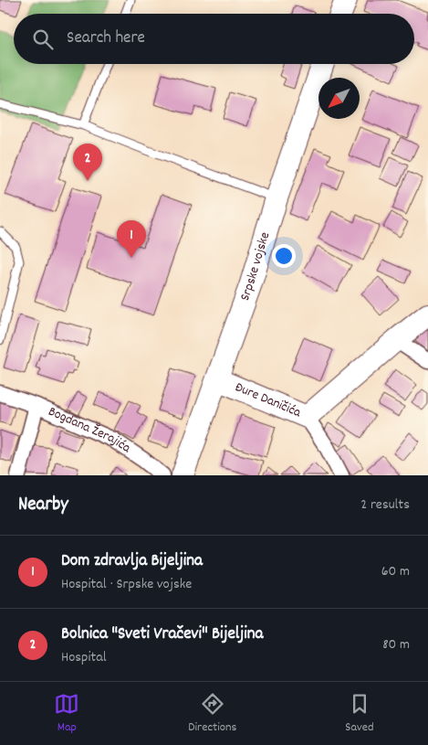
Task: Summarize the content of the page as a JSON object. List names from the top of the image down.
{
  "streets": {
    "main road": ["Srpske vojske", "Đure Daničića"],
    "street": ["Bogdana Žerajića"]
  },
  "crossings": [
    ["Srpske vojske", "Đure Daničića"]
  ],
  "north": "bottom left",
  "page": {
    "search": "Search here",
    "pins": ["2", "1"],
    "heading": ["Nearby", "2 results"],
    "list": [
      {
        "mark": "1",
        "name": "Dom zdravlja Bijeljina",
        "note": "Hospital · Srpske vojske",
        "value": "60 m"
      },
      {
        "mark": "2",
        "name": "Bolnica \"Sveti Vračevi\" Bijeljina",
        "note": "Hospital",
        "value": "80 m"
      }
    ],
    "nav": ["Map", "Directions", "Saved"]
  }
}
